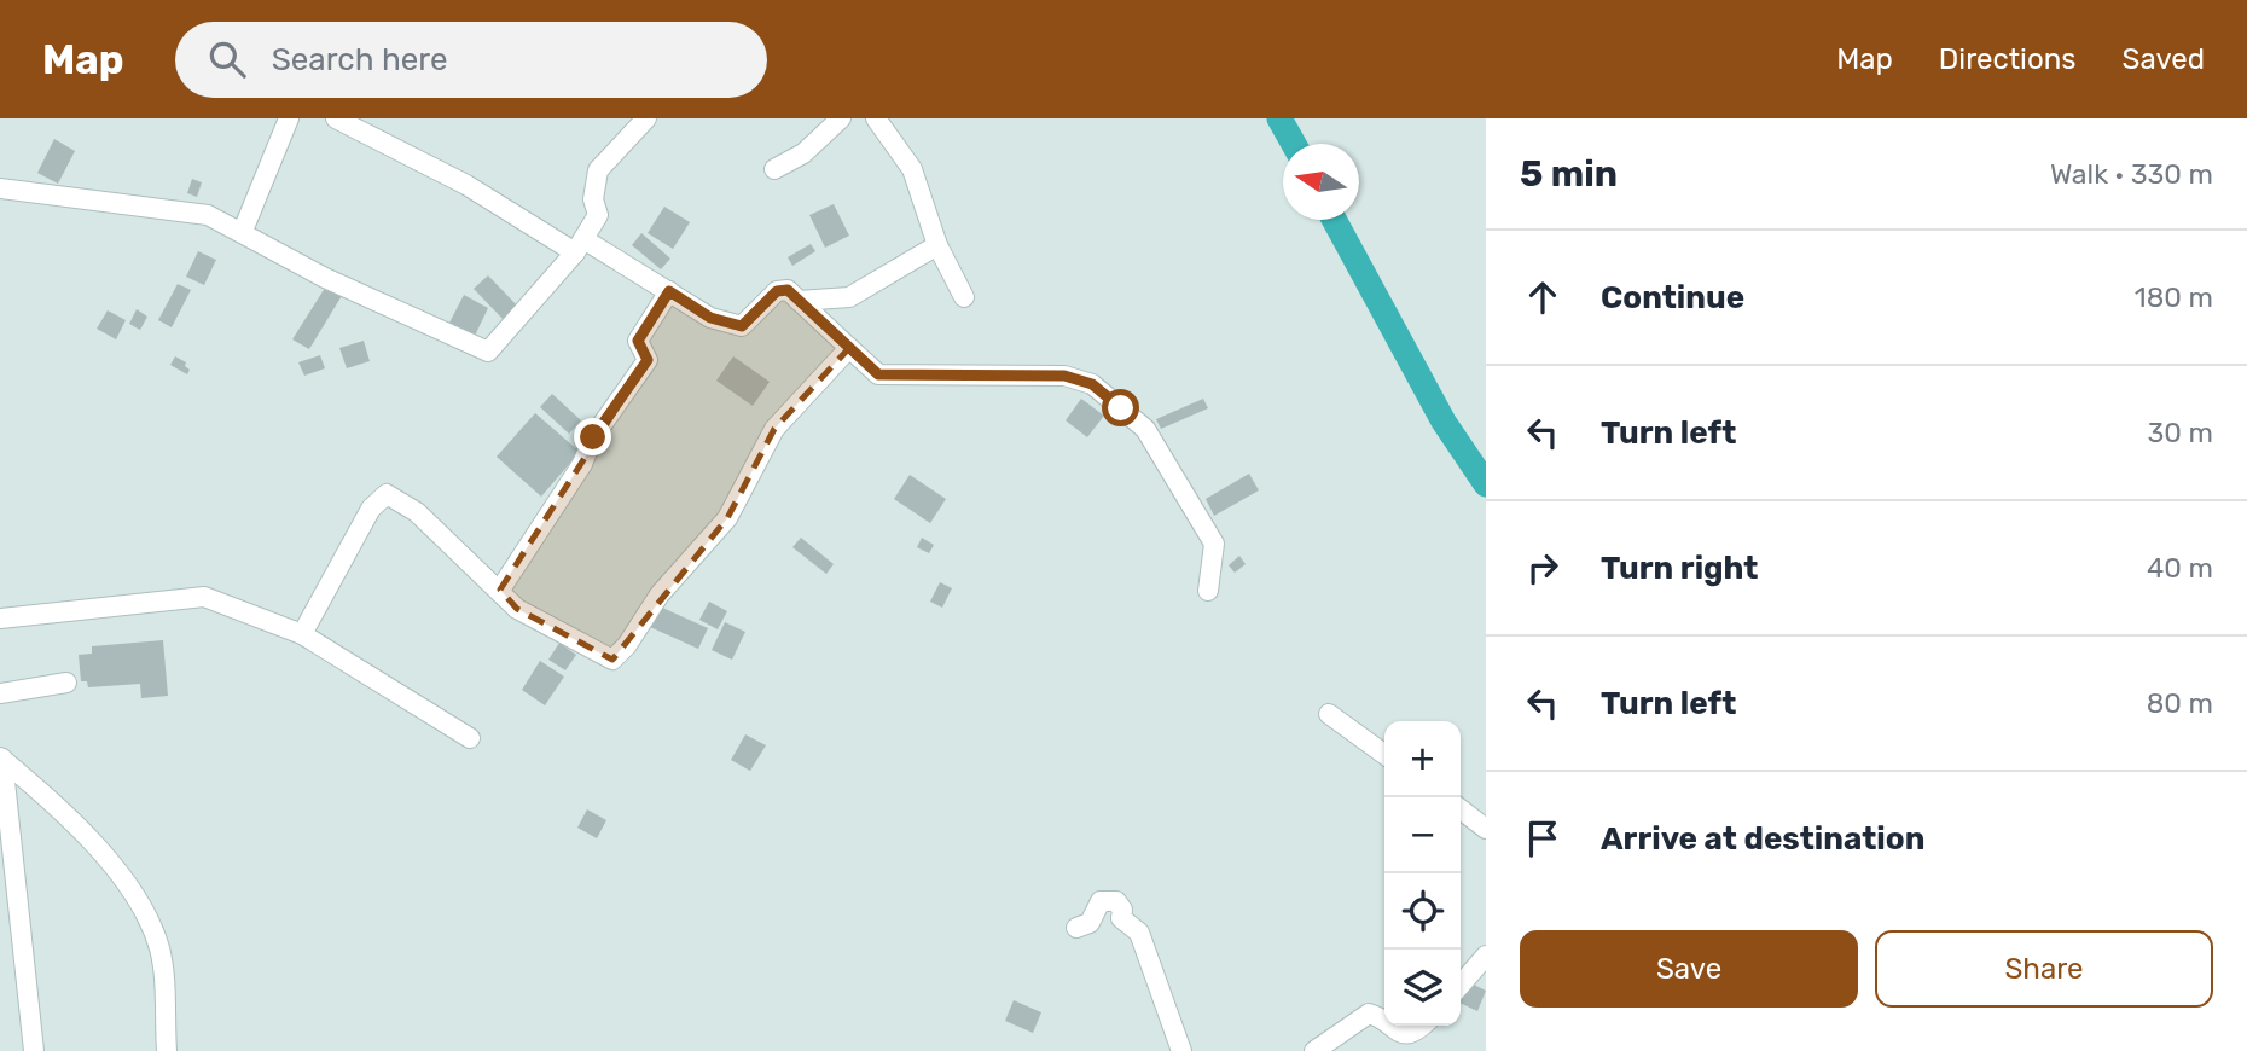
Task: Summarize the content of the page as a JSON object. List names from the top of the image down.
{
  "north": "left",
  "page": {
    "header": "Map",
    "search": "Search here",
    "nav": ["Map", "Directions", "Saved"],
    "heading": ["5 min", "Walk · 330 m"],
    "list": [
      ["Continue", "180 m"],
      ["Turn left", "30 m"],
      ["Turn right", "40 m"],
      ["Turn left", "80 m"],
      "Arrive at destination"
    ],
    "map_buttons": ["+", "−"],
    "buttons": ["Save", "Share"]
  }
}
